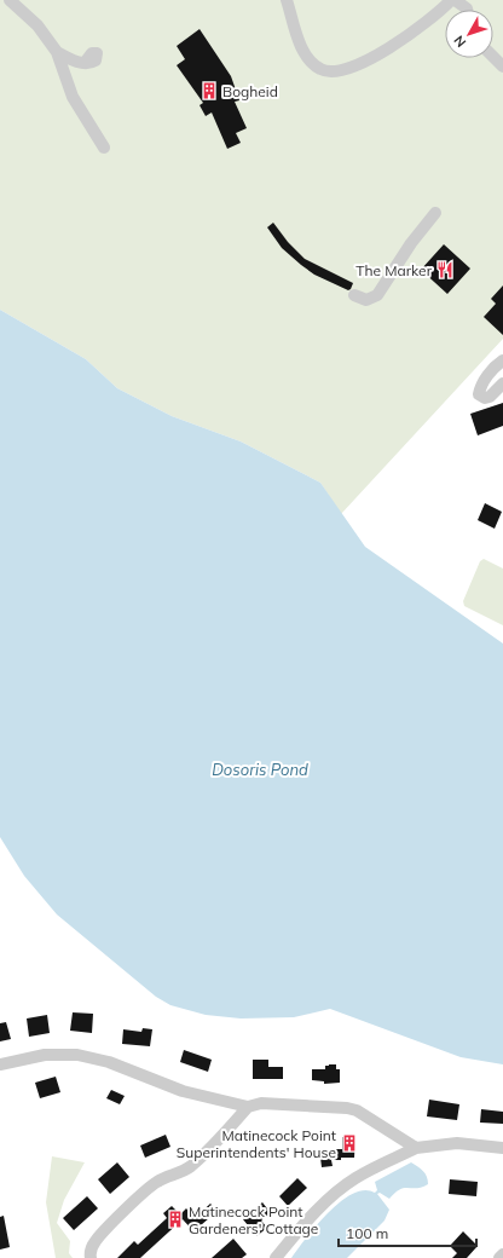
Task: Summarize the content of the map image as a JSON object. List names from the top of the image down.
{
  "water": ["Dosoris Pond"],
  "places": {
    "building": ["Bogheid", "Matinecock Point Superintendents' House", "Matinecock Point Gardeners' Cottage"],
    "restaurant": ["The Marker"]
  },
  "scale_bar": "100 m",
  "north": "bottom left"
}
